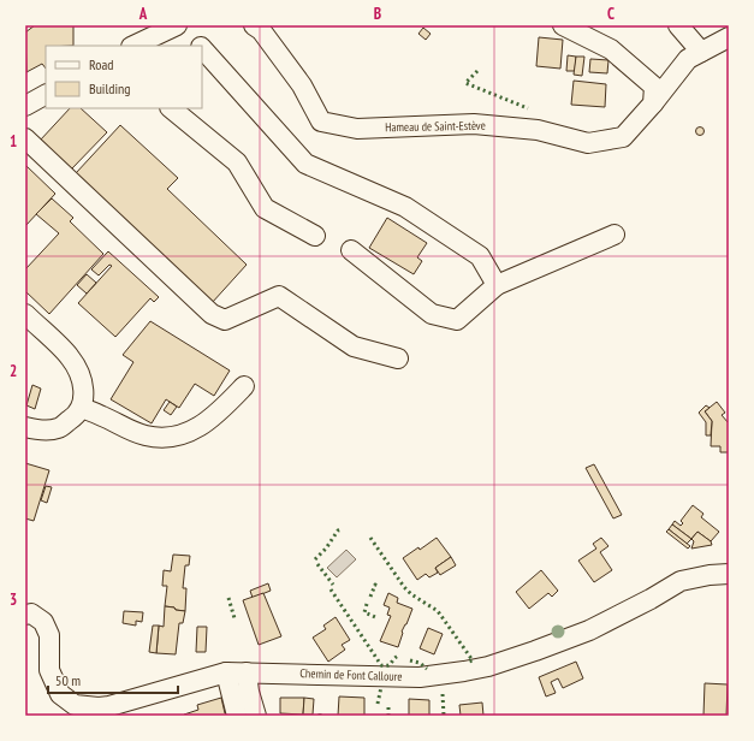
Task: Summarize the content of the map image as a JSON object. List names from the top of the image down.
{
  "streets": {
    "street": ["Hameau de Saint-Estève", "Chemin de Font Calloure"]
  },
  "legend": ["Road", "Building"],
  "scale_bar": "50 m",
  "grid": {
    "columns": ["A", "B", "C"],
    "rows": ["1", "2", "3"]
  }
}
